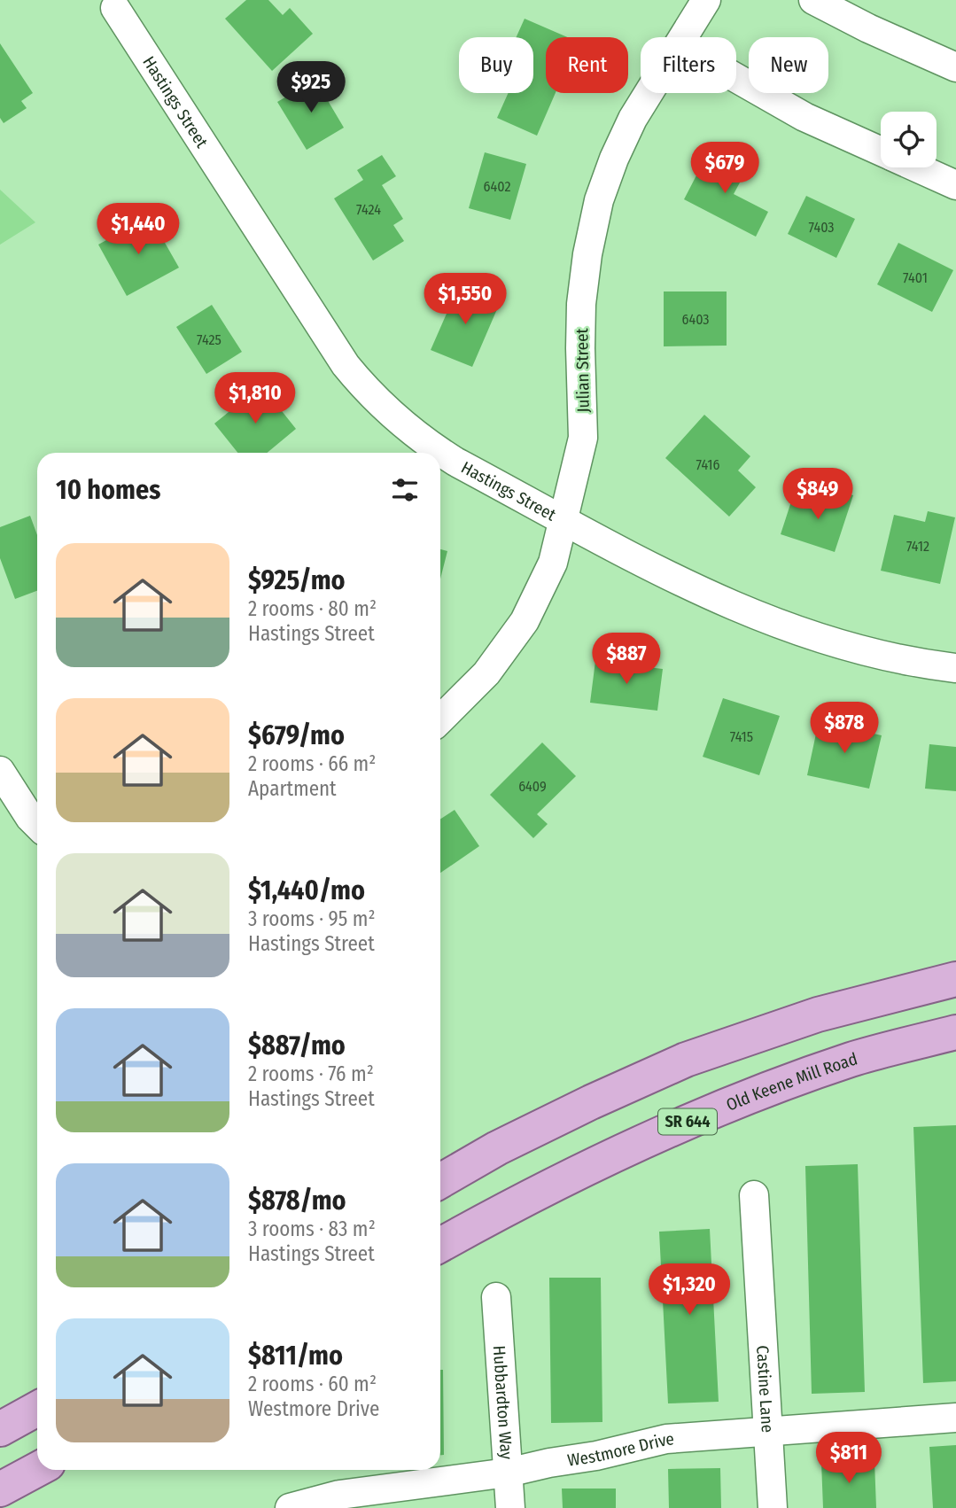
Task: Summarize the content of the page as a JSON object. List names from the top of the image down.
{
  "streets": {
    "main road": ["Old Keene Mill Road", "SR 644"],
    "street": [
      "Hastings Street",
      "Julian Street",
      "Castine Lane",
      "Hubbardton Way",
      "Westmore Drive"
    ]
  },
  "crossings": [
    ["Hastings Street", "Julian Street"],
    ["Castine Lane", "Westmore Drive"],
    ["Hubbardton Way", "Westmore Drive"]
  ],
  "house_numbers": [
    "6402",
    "7424",
    "7403",
    "7401",
    "6403",
    "7425",
    "7416",
    "7412",
    "7415",
    "6409"
  ],
  "page": {
    "chip": [
      "Buy",
      "Rent",
      "Filters",
      "New"
    ],
    "price": [
      "$925",
      "$679",
      "$1,440",
      "$1,550",
      "$1,810",
      "$849",
      "$887",
      "$878",
      "$1,320",
      "$811"
    ],
    "heading": "10 homes",
    "list": [
      {
        "name": "$925/mo",
        "note": "2 rooms · 80 m² · Hastings Street"
      },
      {
        "name": "$679/mo",
        "note": "2 rooms · 66 m² · Apartment"
      },
      {
        "name": "$1,440/mo",
        "note": "3 rooms · 95 m² · Hastings Street"
      },
      {
        "name": "$887/mo",
        "note": "2 rooms · 76 m² · Hastings Street"
      },
      {
        "name": "$878/mo",
        "note": "3 rooms · 83 m² · Hastings Street"
      },
      {
        "name": "$811/mo",
        "note": "2 rooms · 60 m² · Westmore Drive"
      }
    ]
  }
}
